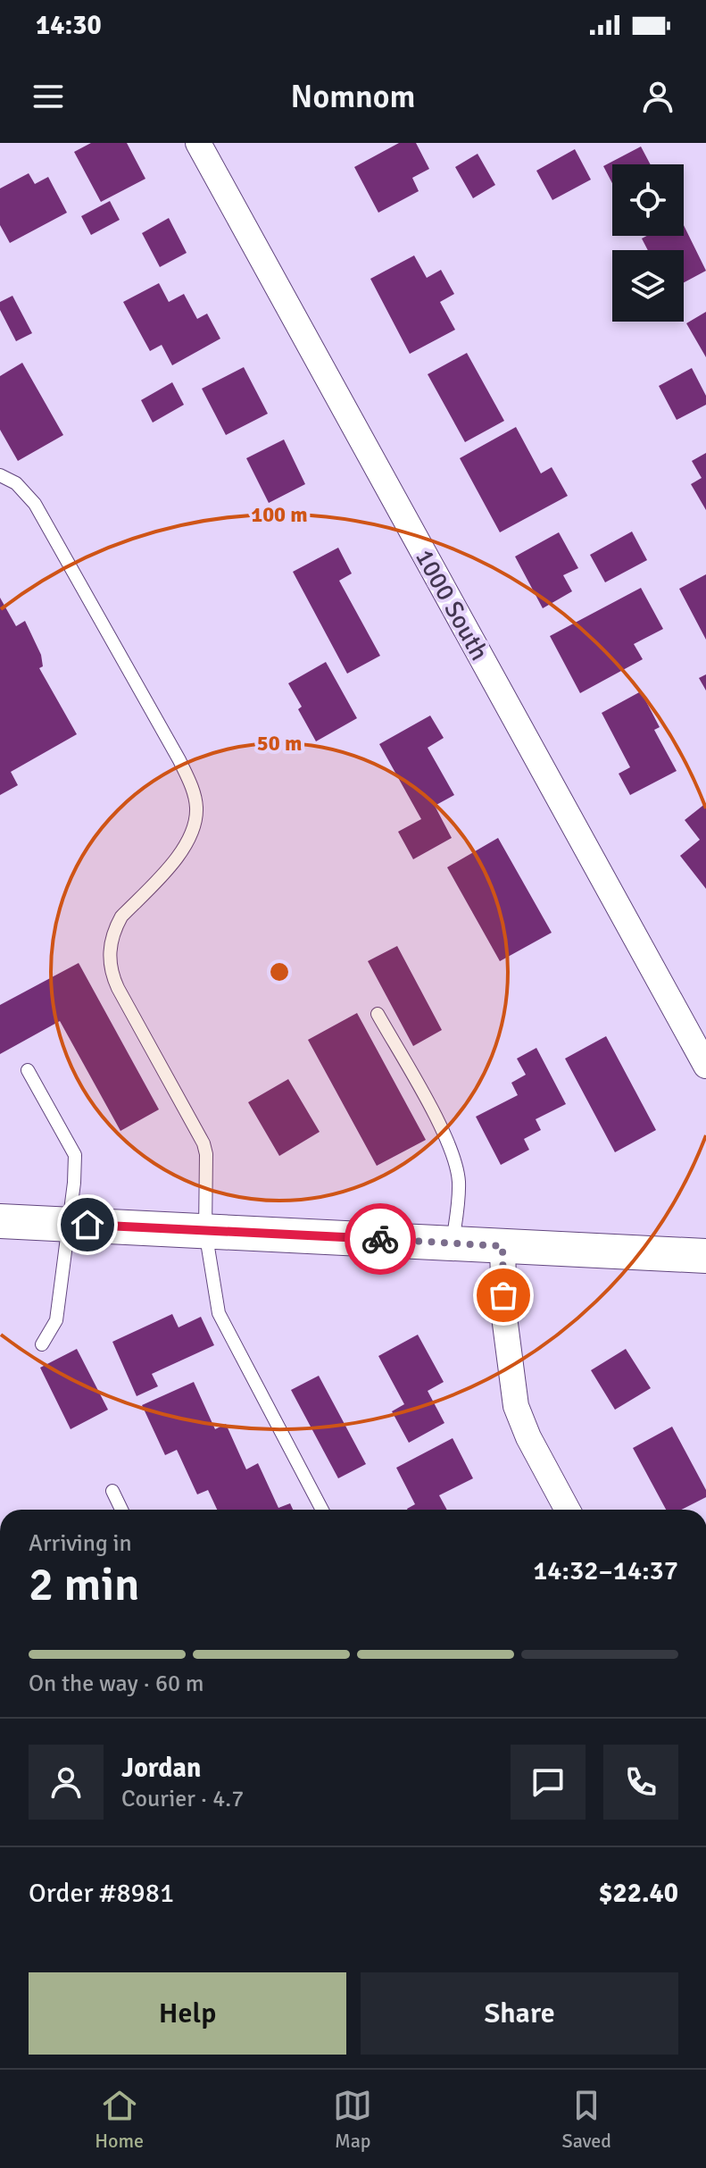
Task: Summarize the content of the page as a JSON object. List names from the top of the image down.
{
  "streets": {
    "street": ["1000 South"]
  },
  "page": {
    "status": "14:30",
    "header": "Nomnom",
    "heading": ["2 min", "Arriving in", "14:32–14:37"],
    "panel": [
      "Jordan",
      "Courier · 4.7",
      "Order #8981",
      "$22.40"
    ],
    "bar": "On the way · 60 m",
    "buttons": ["Help", "Share"],
    "tabs": ["Home", "Map", "Saved"]
  },
  "rings": ["100 m", "50 m"]
}
